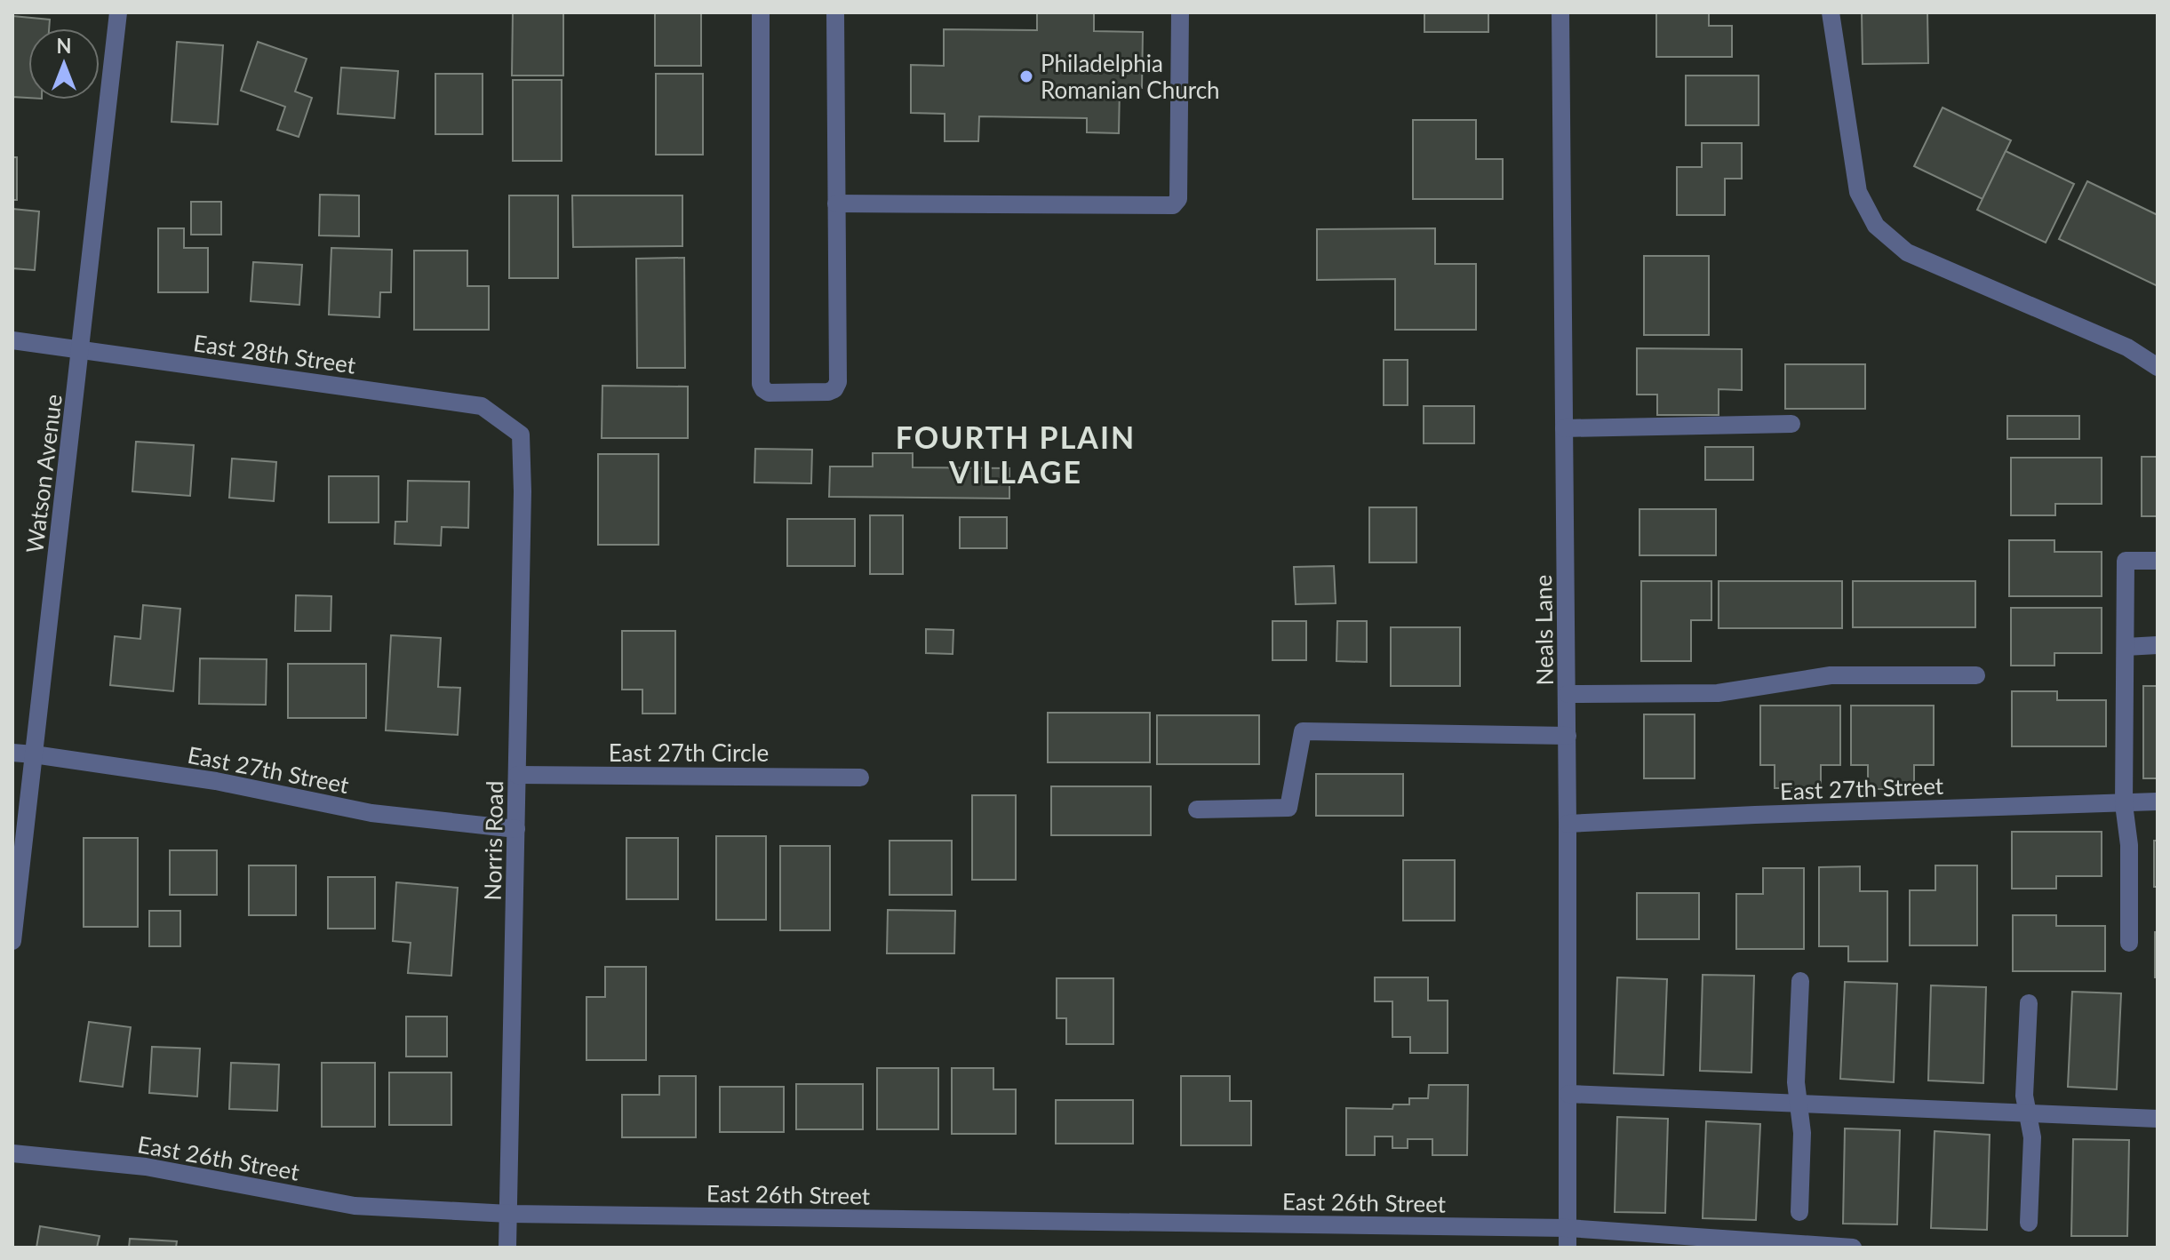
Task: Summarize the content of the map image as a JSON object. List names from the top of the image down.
{
  "streets": {
    "street": [
      "East 28th Street",
      "Watson Avenue",
      "Neals Lane",
      "East 27th Circle",
      "East 27th Street",
      "Norris Road",
      "East 26th Street"
    ]
  },
  "crossings": [
    ["East 28th Street", "Watson Avenue"],
    ["East 28th Street", "Norris Road"],
    ["Watson Avenue", "East 27th Street"],
    ["Neals Lane", "East 27th Street"],
    ["Neals Lane", "East 26th Street"],
    ["East 27th Circle", "Norris Road"],
    ["East 27th Street", "Norris Road"],
    ["Norris Road", "East 26th Street"]
  ],
  "districts": ["FOURTH PLAIN VILLAGE"],
  "places": ["Philadelphia Romanian Church"],
  "north": "top"
}
